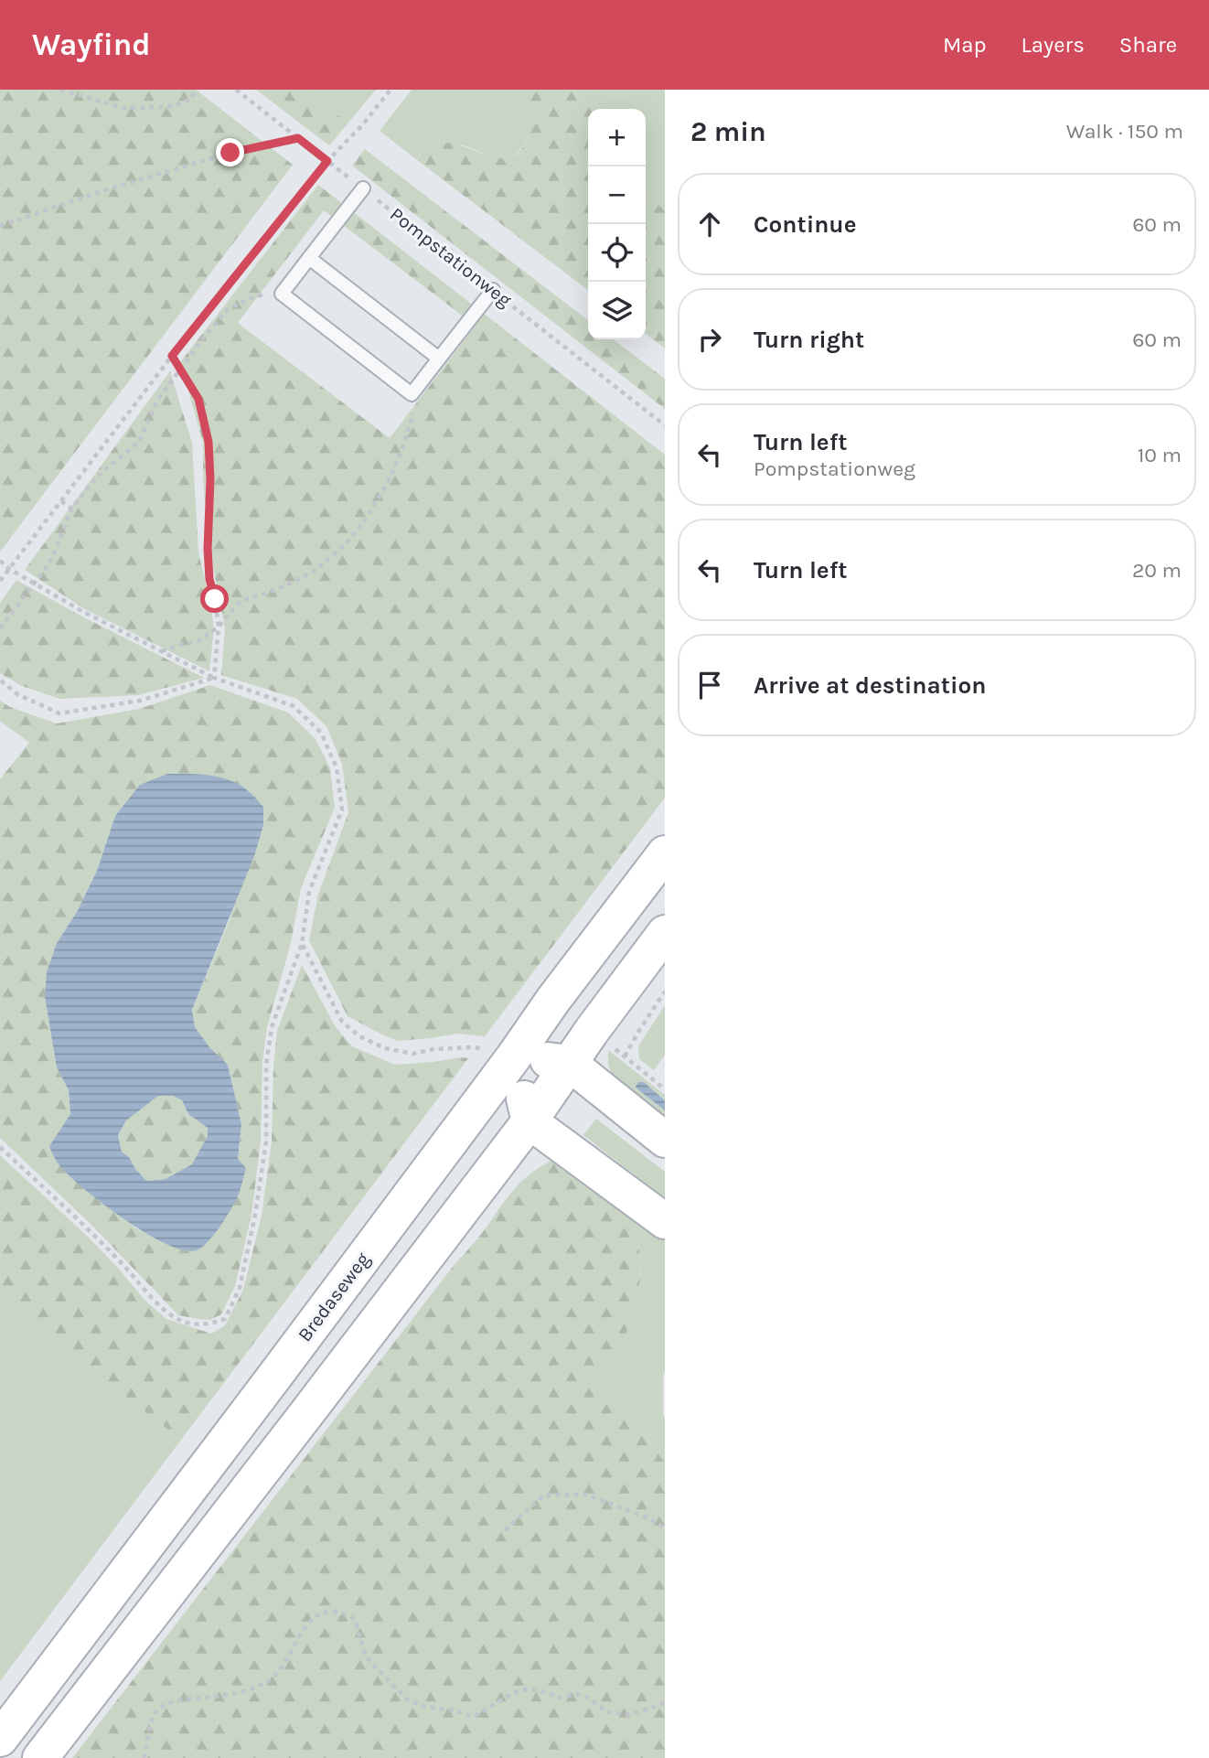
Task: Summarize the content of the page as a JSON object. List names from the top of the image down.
{
  "streets": {
    "main road": ["Bredaseweg"],
    "path": ["Pompstationweg"]
  },
  "page": {
    "header": "Wayfind",
    "nav": ["Map", "Layers", "Share"],
    "heading": ["2 min", "Walk · 150 m"],
    "map_buttons": ["+", "−"],
    "list": [
      ["Continue", "60 m"],
      ["Turn right", "60 m"],
      ["Turn left", "Pompstationweg", "10 m"],
      ["Turn left", "20 m"],
      "Arrive at destination"
    ]
  }
}
